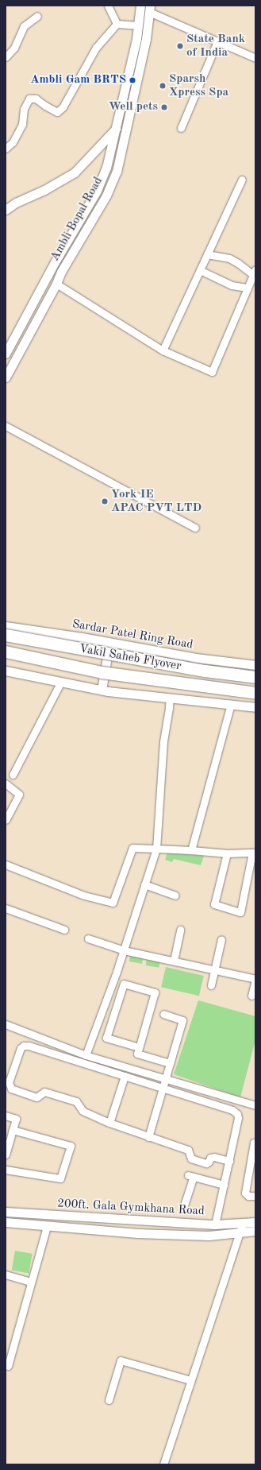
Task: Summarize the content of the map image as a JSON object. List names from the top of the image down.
{
  "streets": {
    "highway": ["Vakil Saheb Flyover"],
    "street": ["Ambli Bopal Road", "Sardar Patel Ring Road", "200ft. Gala Gymkhana Road"]
  },
  "places": [
    "State Bank of India",
    "Ambli Gam BRTS",
    "Sparsh Xpress Spa",
    "Well pets",
    "York IE APAC PVT LTD"
  ]
}
